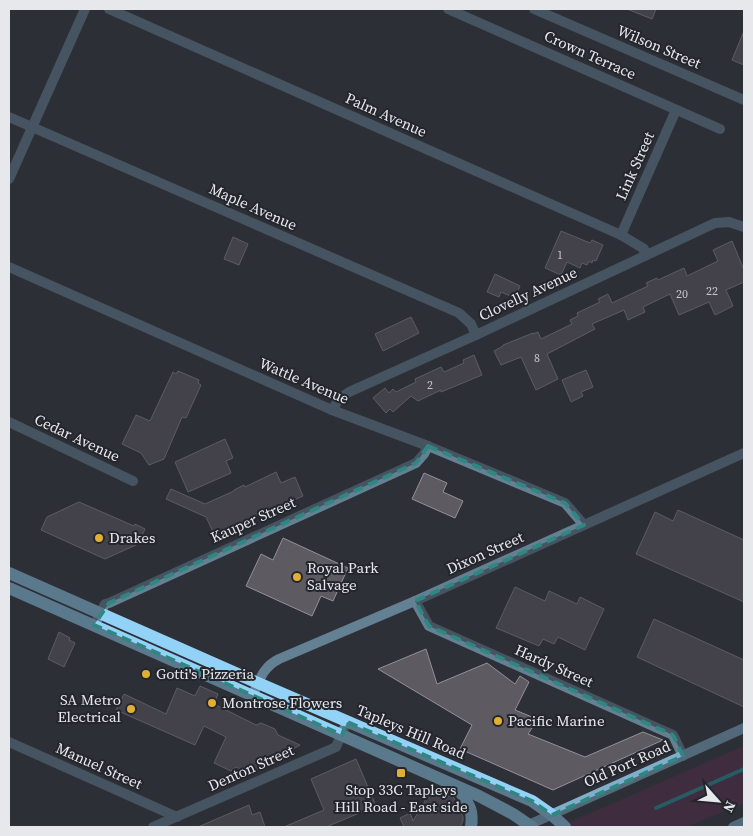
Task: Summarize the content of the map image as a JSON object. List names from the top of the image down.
{
  "streets": {
    "main road": ["Tapleys Hill Road", "Old Port Road"],
    "street": [
      "Wilson Street",
      "Crown Terrace",
      "Palm Avenue",
      "Link Street",
      "Maple Avenue",
      "Clovelly Avenue",
      "Wattle Avenue",
      "Cedar Avenue",
      "Kauper Street",
      "Dixon Street",
      "Hardy Street",
      "Manuel Street",
      "Denton Street"
    ]
  },
  "crossings": [
    ["Crown Terrace", "Link Street"],
    ["Palm Avenue", "Link Street"],
    ["Palm Avenue", "Clovelly Avenue"],
    ["Maple Avenue", "Clovelly Avenue"],
    ["Clovelly Avenue", "Wattle Avenue"],
    ["Wattle Avenue", "Kauper Street"],
    ["Wattle Avenue", "Dixon Street"],
    ["Kauper Street", "Tapleys Hill Road"],
    ["Dixon Street", "Hardy Street"],
    ["Dixon Street", "Tapleys Hill Road"],
    ["Hardy Street", "Old Port Road"],
    ["Tapleys Hill Road", "Old Port Road"],
    ["Tapleys Hill Road", "Denton Street"],
    ["Manuel Street", "Denton Street"]
  ],
  "places": {
    "other": [
      "Drakes",
      "Royal Park Salvage",
      "Gotti's Pizzeria",
      "Montrose Flowers",
      "SA Metro Electrical",
      "Pacific Marine"
    ],
    "transit": ["Stop 33C Tapleys Hill Road - East side"]
  },
  "house_numbers": [
    "1",
    "22",
    "20",
    "8",
    "2"
  ],
  "north": "bottom right"
}
